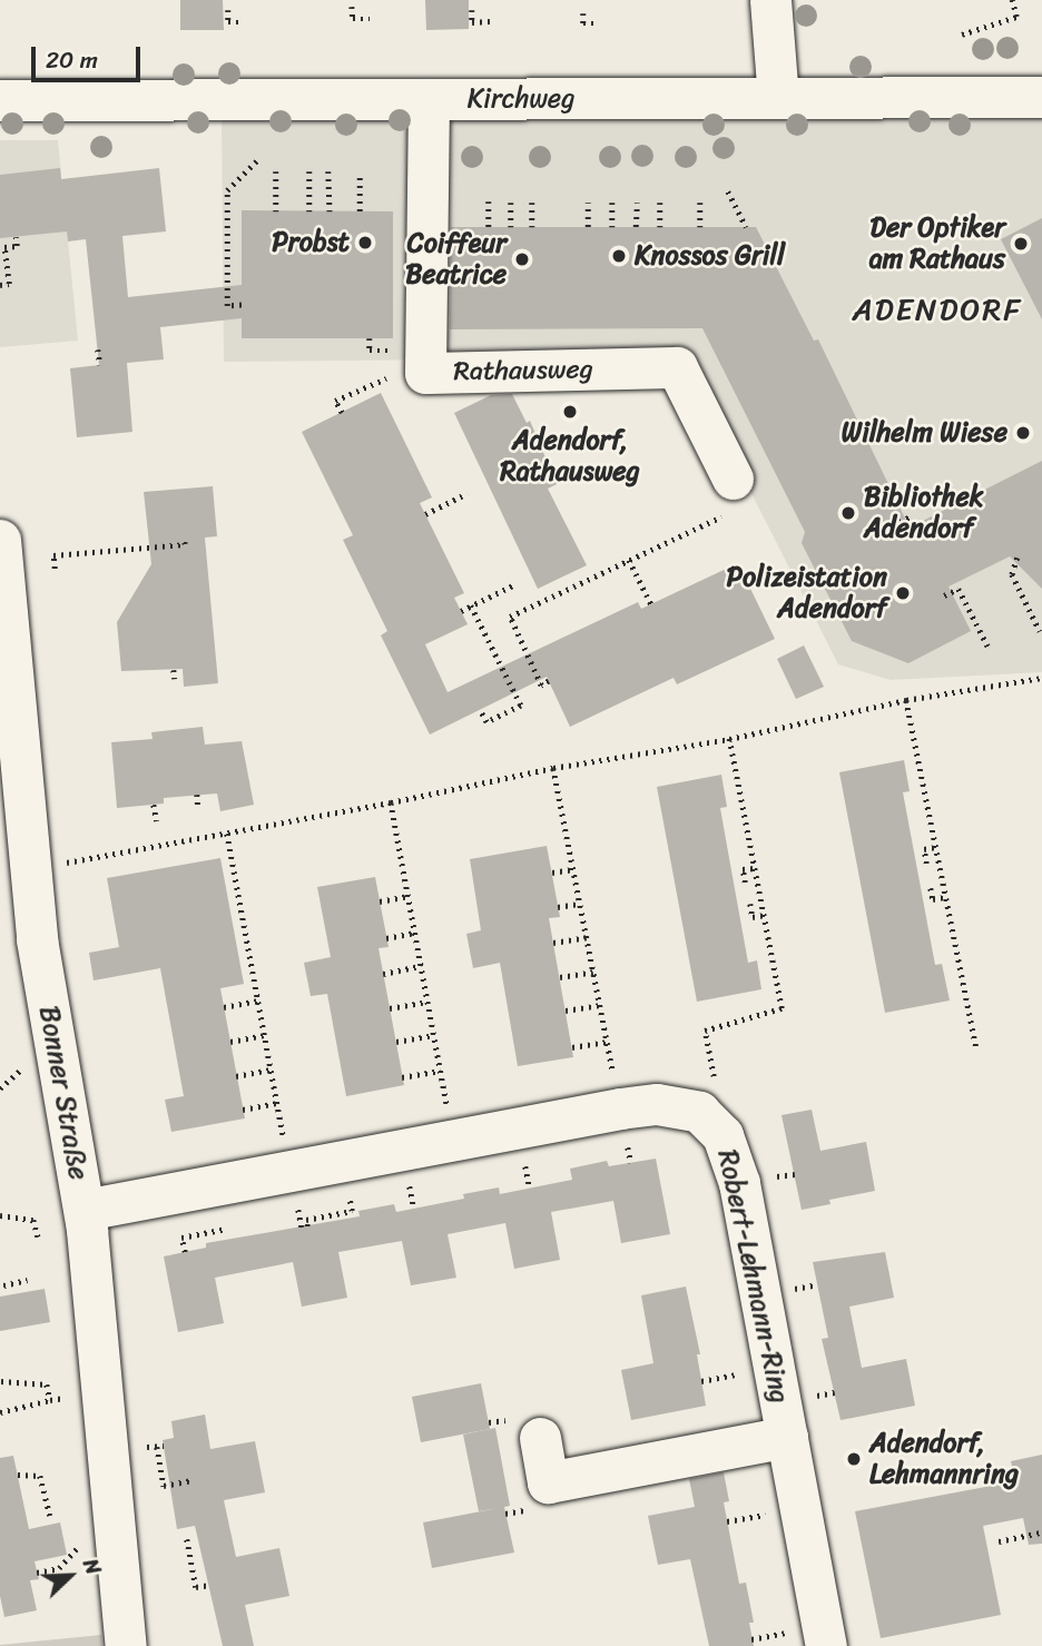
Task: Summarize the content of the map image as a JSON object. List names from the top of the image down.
{
  "streets": {
    "street": [
      "Kirchweg",
      "Rathausweg",
      "Bonner Straße",
      "Robert-Lehmann-Ring"
    ]
  },
  "crossings": [
    ["Kirchweg", "Rathausweg"],
    ["Bonner Straße", "Robert-Lehmann-Ring"]
  ],
  "districts": ["ADENDORF"],
  "places": [
    "Probst",
    "Der Optiker am Rathaus",
    "Knossos Grill",
    "Coiffeur Beatrice",
    "Adendorf, Rathausweg",
    "Wilhelm Wiese",
    "Bibliothek Adendorf",
    "Polizeistation Adendorf",
    "Adendorf, Lehmannring"
  ],
  "scale_bar": "20 m",
  "north": "top right"
}
